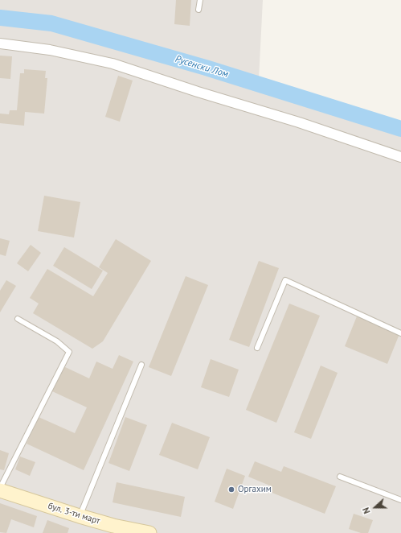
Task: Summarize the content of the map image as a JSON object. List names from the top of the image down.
{
  "streets": {
    "main road": ["бул. 3-ти март"]
  },
  "water": ["Русенски Лом"],
  "places": ["Оргахим"],
  "north": "left"
}
